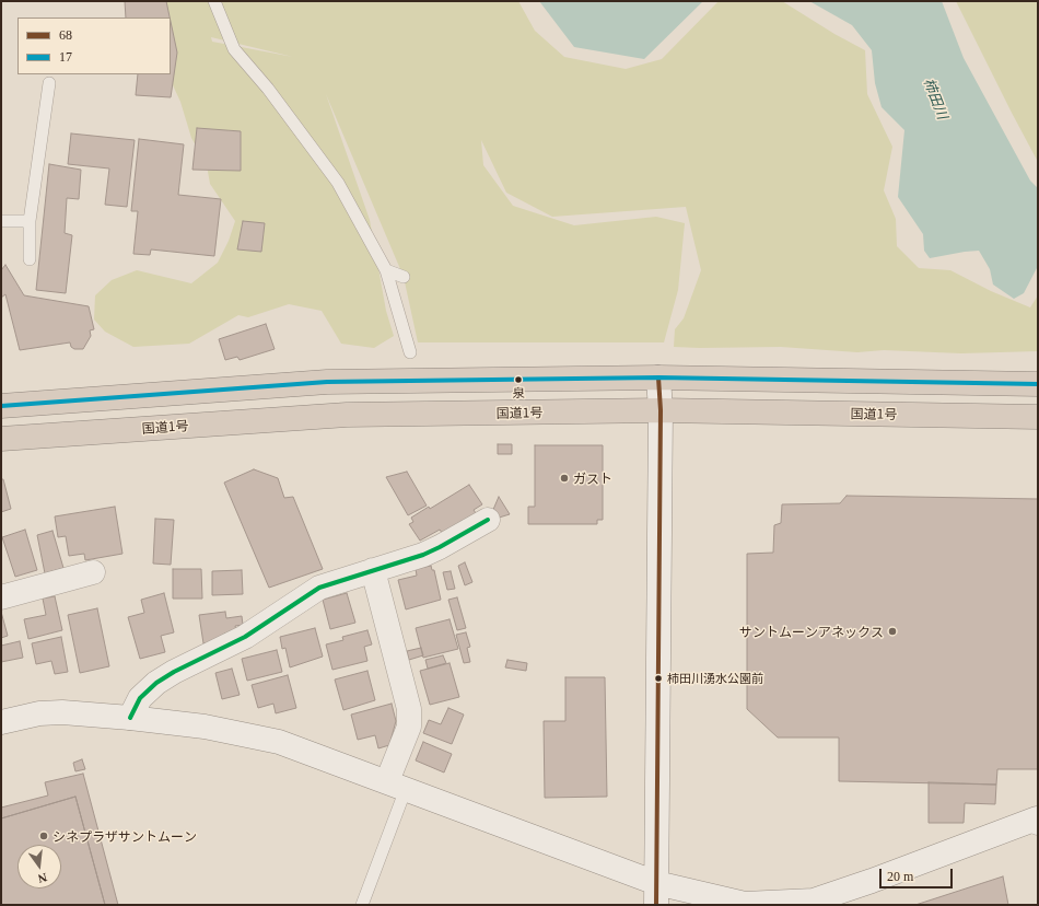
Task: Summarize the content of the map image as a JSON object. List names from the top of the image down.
{
  "streets": {
    "highway": ["国道1号"]
  },
  "water": ["柿田川"],
  "places": [
    "泉",
    "ガスト",
    "サントムーンアネックス",
    "柿田川湧水公園前",
    "シネプラザサントムーン"
  ],
  "lines": ["transit line 68", "transit line 17"],
  "legend": ["68", "17"],
  "scale_bar": "20 m",
  "north": "bottom"
}
